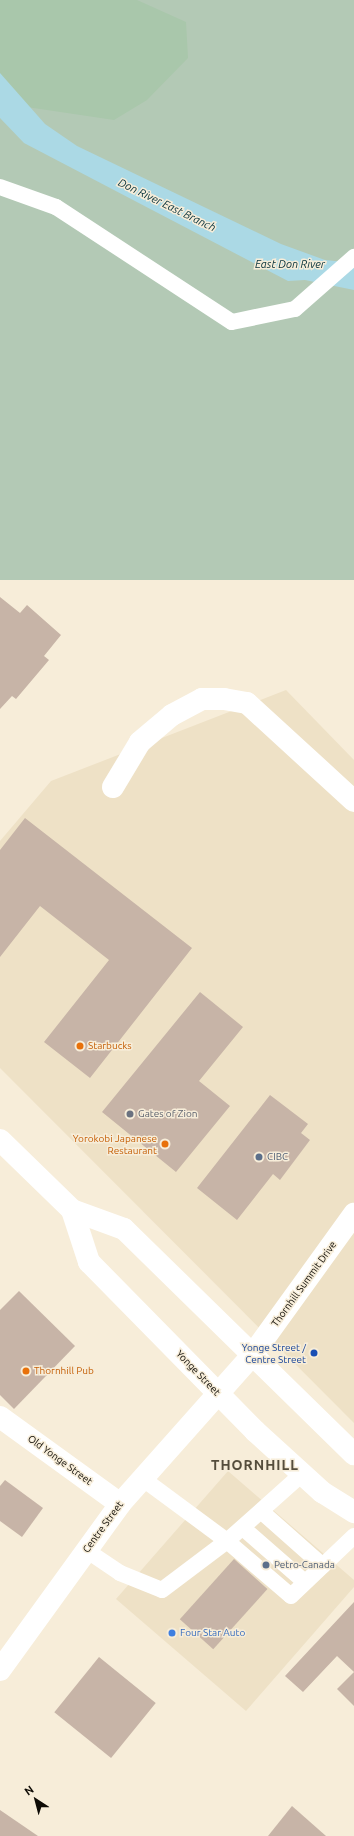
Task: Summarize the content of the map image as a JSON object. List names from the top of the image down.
{
  "streets": {
    "main road": [
      "Thornhill Summit Drive",
      "Yonge Street",
      "Old Yonge Street",
      "Centre Street"
    ]
  },
  "crossings": [
    ["Thornhill Summit Drive", "Yonge Street"],
    ["Thornhill Summit Drive", "Centre Street"],
    ["Yonge Street", "Centre Street"],
    ["Old Yonge Street", "Centre Street"]
  ],
  "districts": ["THORNHILL"],
  "water": ["Don River East Branch", "East Don River"],
  "places": [
    "Starbucks",
    "Gates of Zion",
    "Yorokobi Japanese Restaurant",
    "CIBC",
    "Yonge Street / Centre Street",
    "Thornhill Pub",
    "Petro-Canada",
    "Four Star Auto"
  ],
  "north": "top left"
}
